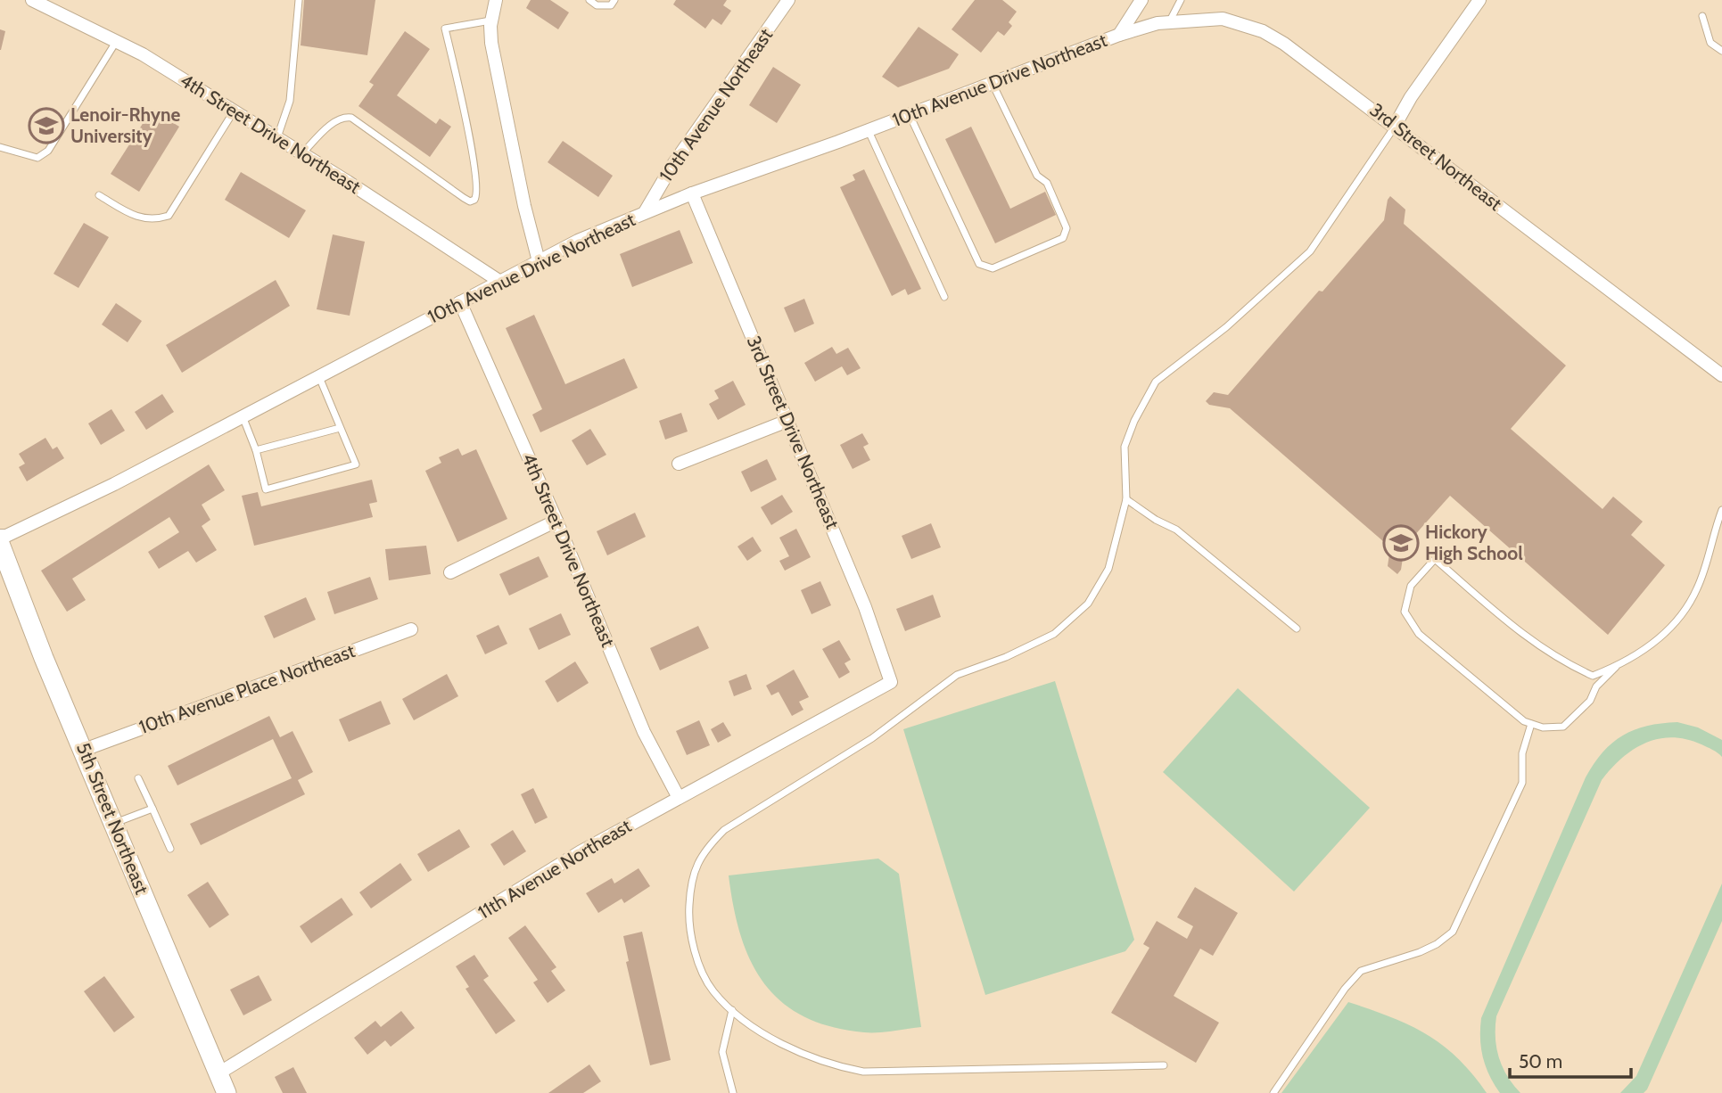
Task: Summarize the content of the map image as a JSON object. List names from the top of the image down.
{
  "streets": {
    "street": [
      "10th Avenue Drive Northeast",
      "10th Avenue Northeast",
      "4th Street Drive Northeast",
      "3rd Street Northeast",
      "3rd Street Drive Northeast",
      "10th Avenue Place Northeast",
      "5th Street Northeast",
      "11th Avenue Northeast"
    ]
  },
  "crossings": [
    ["10th Avenue Drive Northeast", "10th Avenue Northeast"],
    ["10th Avenue Drive Northeast", "4th Street Drive Northeast"],
    ["10th Avenue Drive Northeast", "3rd Street Northeast"],
    ["10th Avenue Drive Northeast", "3rd Street Drive Northeast"],
    ["4th Street Drive Northeast", "11th Avenue Northeast"],
    ["3rd Street Drive Northeast", "11th Avenue Northeast"],
    ["10th Avenue Place Northeast", "5th Street Northeast"],
    ["5th Street Northeast", "11th Avenue Northeast"]
  ],
  "places": {
    "school or university": ["Lenoir-Rhyne University", "Hickory High School"]
  },
  "scale_bar": "50 m"
}
